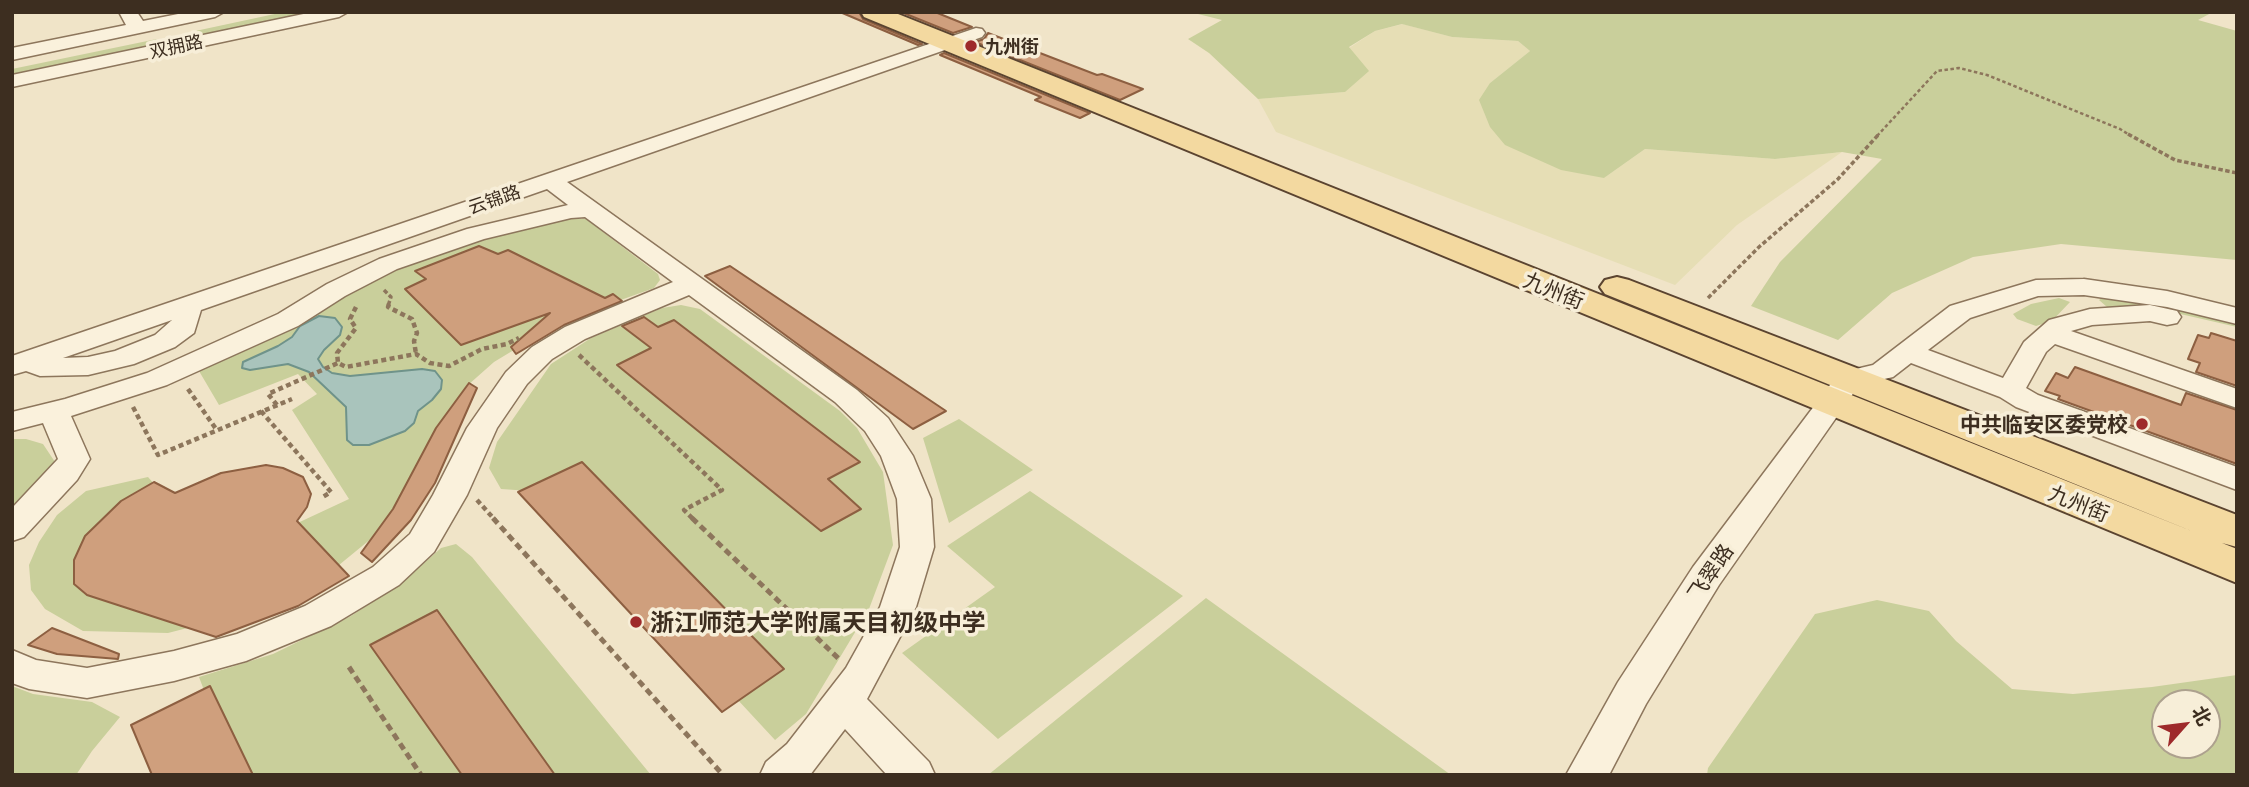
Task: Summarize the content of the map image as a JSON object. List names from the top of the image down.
{
  "streets": {
    "main road": ["九州街"],
    "street": ["双拥路", "云锦路", "飞翠路"]
  },
  "crossings": [
    ["云锦路", "九州街"],
    ["九州街", "飞翠路"]
  ],
  "places": ["九州街", "中共临安区委党校", "浙江师范大学附属天目初级中学"],
  "north": "top right"
}
